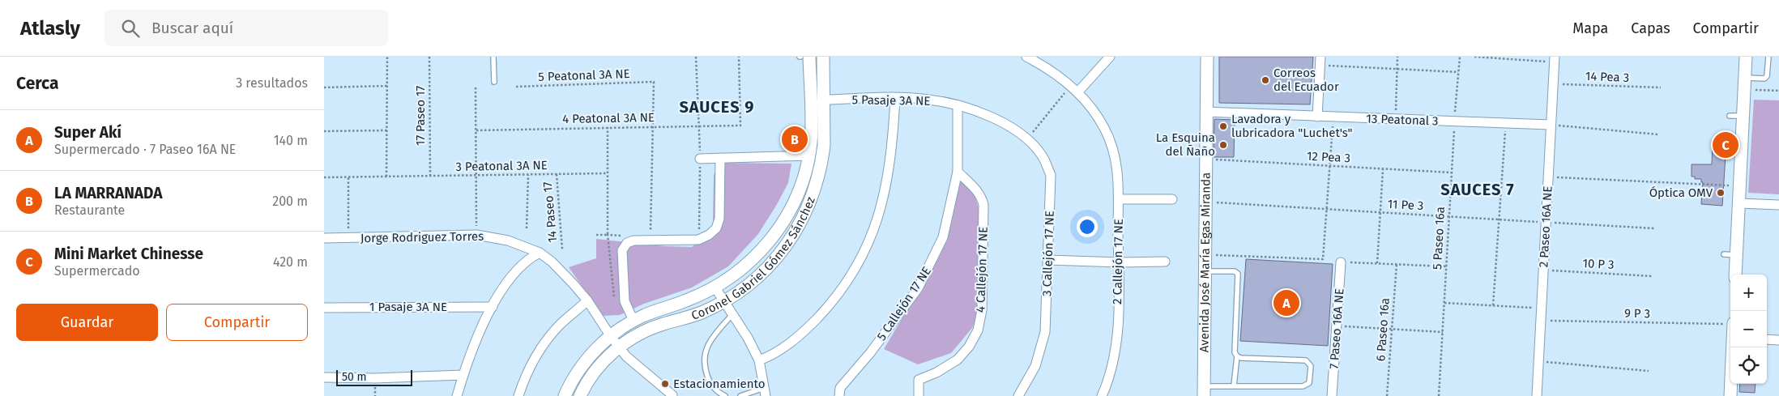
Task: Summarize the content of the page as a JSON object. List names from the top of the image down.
{
  "streets": {
    "street": [
      "5 Pasaje 3A NE",
      "13 Peatonal 3",
      "2 Paseo 16A NE",
      "Jorge Rodriguez Torres",
      "3 Callejón 17 NE",
      "Coronel Gabriel Gómez Sánchez",
      "2 Callejón 17 NE",
      "Avenida José María Egas Miranda",
      "4 Callejón 17 NE",
      "5 Callejón 17 NE",
      "1 Pasaje 3A NE",
      "7 Paseo 16A NE"
    ],
    "path": [
      "5 Peatonal 3A NE",
      "14 Pea 3",
      "17 Paseo 17",
      "4 Peatonal 3A NE",
      "12 Pea 3",
      "3 Peatonal 3A NE",
      "11 Pe 3",
      "14 Paseo 17",
      "5 Paseo 16a",
      "10 P 3",
      "9 P 3",
      "6 Paseo 16a"
    ]
  },
  "crossings": [
    ["5 Peatonal 3A NE", "4 Peatonal 3A NE"],
    ["14 Pea 3", "2 Paseo 16A NE"],
    ["5 Pasaje 3A NE", "3 Callejón 17 NE"],
    ["5 Pasaje 3A NE", "Coronel Gabriel Gómez Sánchez"],
    ["5 Pasaje 3A NE", "5 Callejón 17 NE"],
    ["17 Paseo 17", "3 Peatonal 3A NE"],
    ["13 Peatonal 3", "2 Paseo 16A NE"],
    ["13 Peatonal 3", "5 Paseo 16a"],
    ["13 Peatonal 3", "Avenida José María Egas Miranda"],
    ["12 Pea 3", "5 Paseo 16a"],
    ["12 Pea 3", "Avenida José María Egas Miranda"],
    ["3 Peatonal 3A NE", "14 Paseo 17"],
    ["11 Pe 3", "2 Paseo 16A NE"],
    ["11 Pe 3", "5 Paseo 16a"],
    ["11 Pe 3", "Avenida José María Egas Miranda"],
    ["2 Paseo 16A NE", "10 P 3"],
    ["2 Paseo 16A NE", "9 P 3"],
    ["Jorge Rodriguez Torres", "Coronel Gabriel Gómez Sánchez"],
    ["4 Callejón 17 NE", "5 Callejón 17 NE"]
  ],
  "districts": ["SAUCES 9", "SAUCES 7"],
  "places": [
    "Correos del Ecuador",
    "Lavadora y lubricadora \"Luchet's\"",
    "La Esquina del Ñaño",
    "Óptica OMV",
    "Estacionamiento"
  ],
  "scale_bar": "50 m",
  "page": {
    "header": "Atlasly",
    "search": "Buscar aquí",
    "nav": ["Mapa", "Capas", "Compartir"],
    "heading": ["Cerca", "3 resultados"],
    "list": [
      {
        "mark": "A",
        "name": "Super Akí",
        "note": "Supermercado · 7 Paseo 16A NE",
        "value": "140 m"
      },
      {
        "mark": "B",
        "name": "LA MARRANADA",
        "note": "Restaurante",
        "value": "200 m"
      },
      {
        "mark": "C",
        "name": "Mini Market Chinesse",
        "note": "Supermercado",
        "value": "420 m"
      }
    ],
    "pins": ["B", "C", "A"],
    "map_buttons": ["+", "−"],
    "buttons": ["Guardar", "Compartir"],
    "scale": "50 m"
  }
}
